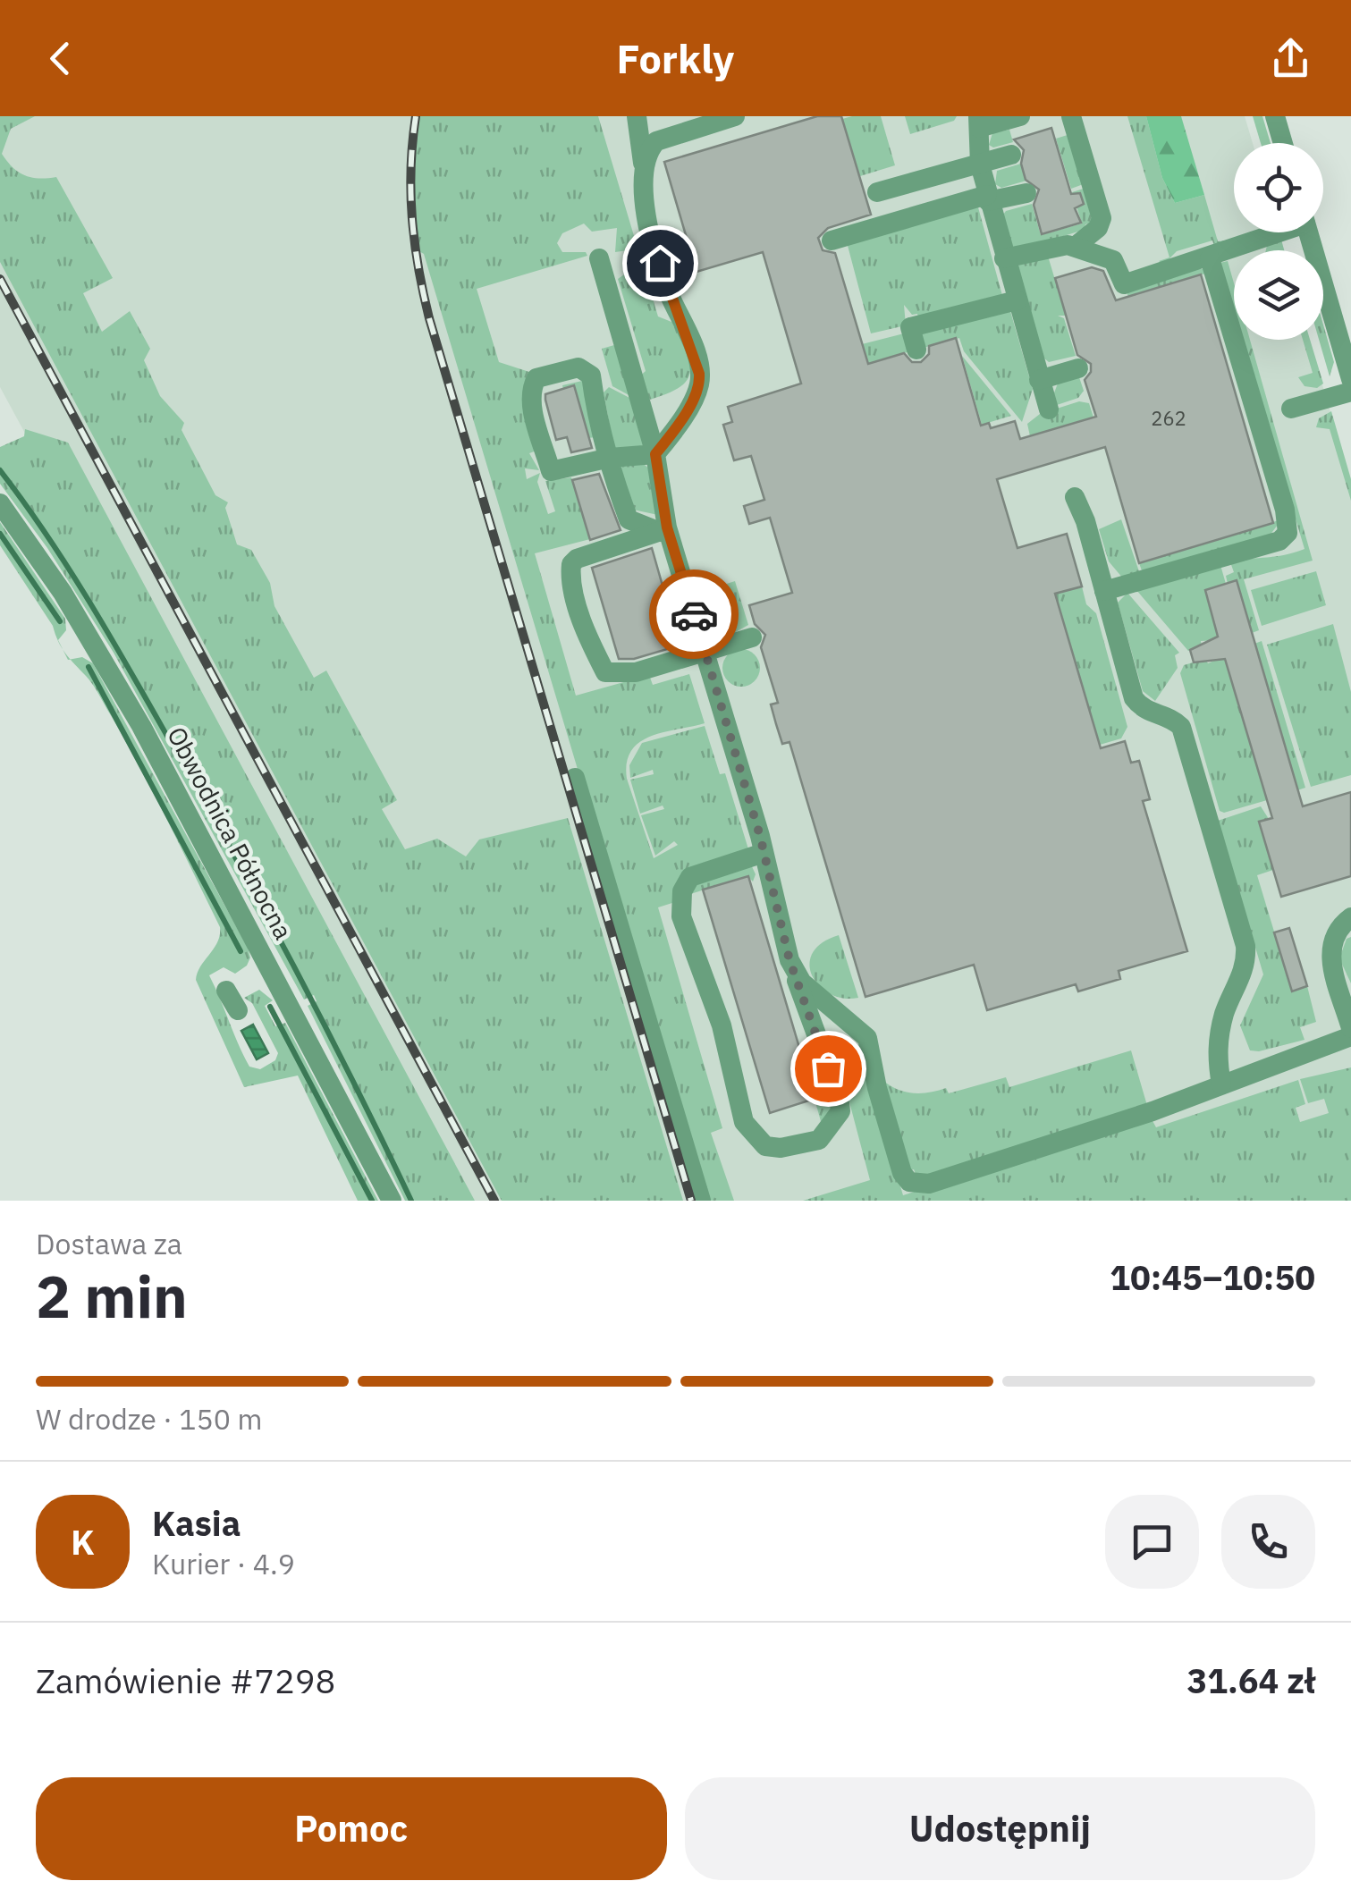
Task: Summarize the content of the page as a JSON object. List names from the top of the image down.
{
  "streets": {
    "street": ["Obwodnica Północna"]
  },
  "house_numbers": ["262"],
  "page": {
    "header": "Forkly",
    "heading": ["2 min", "Dostawa za", "10:45–10:50"],
    "panel": [
      "Kasia",
      "Kurier · 4.9",
      "Zamówienie #7298",
      "31.64 zł"
    ],
    "bar": "W drodze · 150 m",
    "round": "K",
    "buttons": ["Pomoc", "Udostępnij"]
  }
}
